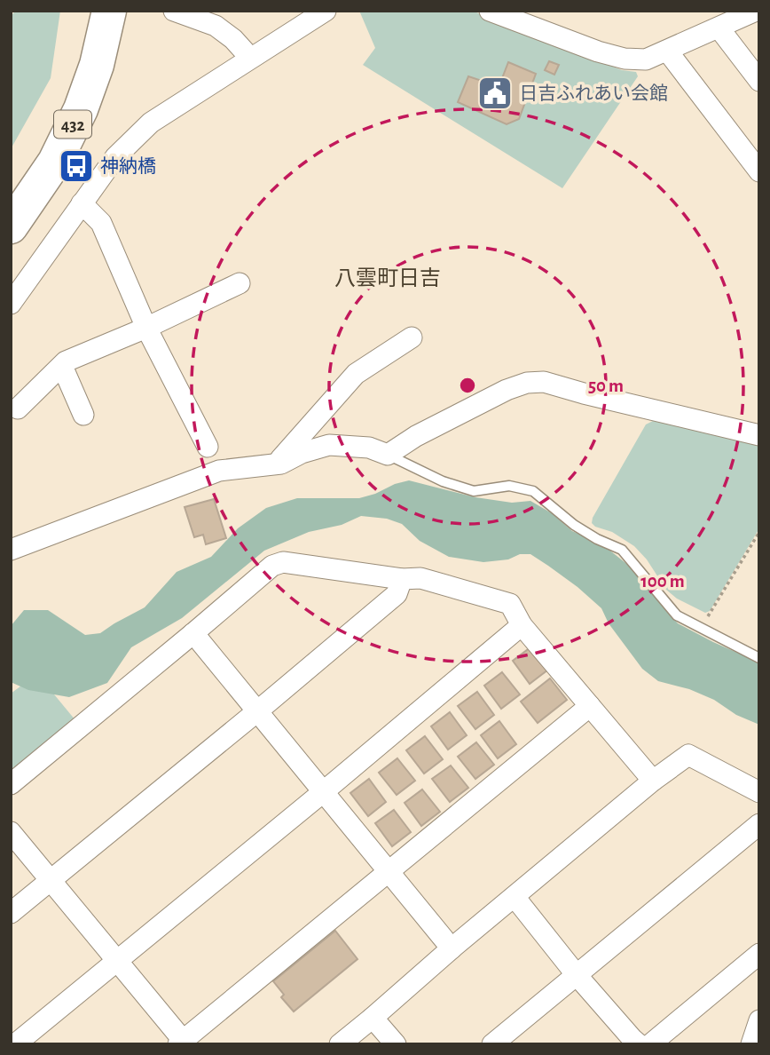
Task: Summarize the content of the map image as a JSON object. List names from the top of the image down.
{
  "streets": {
    "highway": ["432"]
  },
  "districts": ["八雲町日吉"],
  "places": {
    "public building": ["日吉ふれあい会館"],
    "bus stop": ["神納橋"]
  },
  "rings": ["50 m", "100 m"]
}
